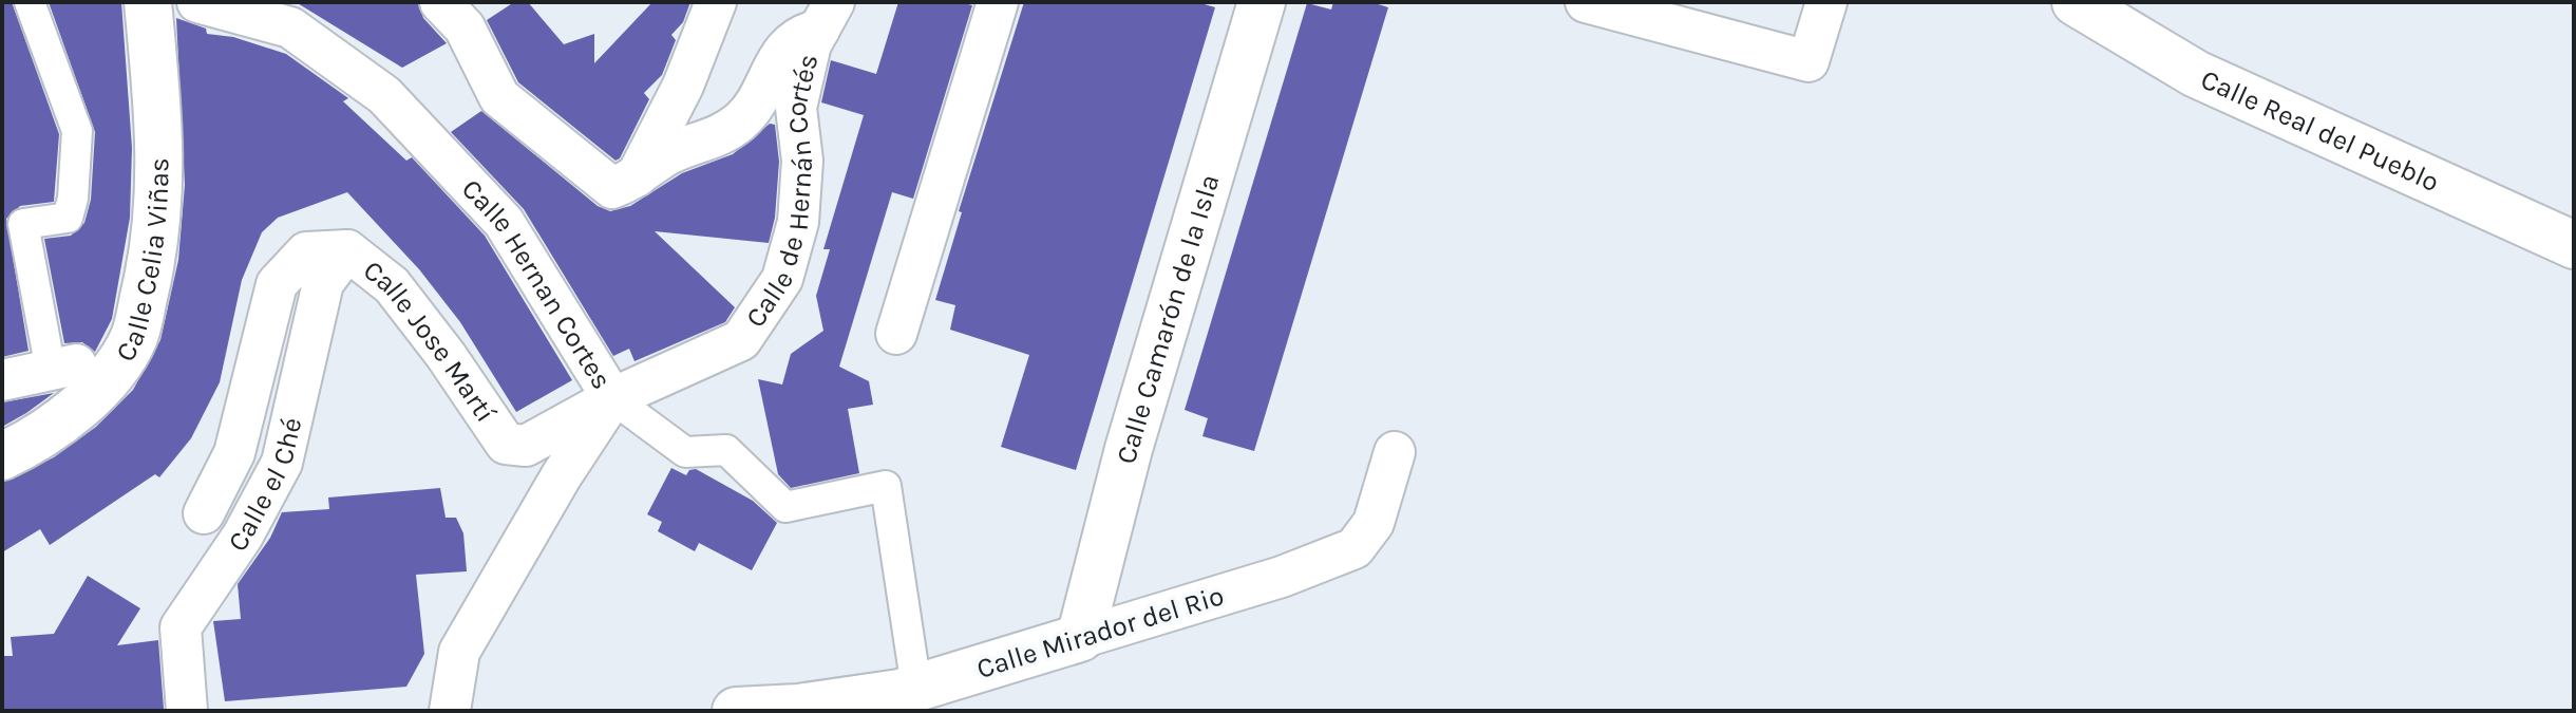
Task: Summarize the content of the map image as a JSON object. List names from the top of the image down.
{
  "streets": {
    "street": [
      "Calle Real del Pueblo",
      "Calle de Hernán Cortés",
      "Calle Celia Viñas",
      "Calle Hernan Cortes",
      "Calle Camarón de la Isla",
      "Calle Jose Martí",
      "Calle el Ché",
      "Calle Mirador del Rio"
    ]
  },
  "crossings": [
    ["Calle de Hernán Cortés", "Calle Hernan Cortes"],
    ["Calle de Hernán Cortés", "Calle Jose Martí"],
    ["Calle Celia Viñas", "Calle Hernan Cortes"],
    ["Calle Hernan Cortes", "Calle Jose Martí"],
    ["Calle Hernan Cortes", "Calle Mirador del Rio"],
    ["Calle Camarón de la Isla", "Calle Mirador del Rio"],
    ["Calle Jose Martí", "Calle el Ché"]
  ]
}
